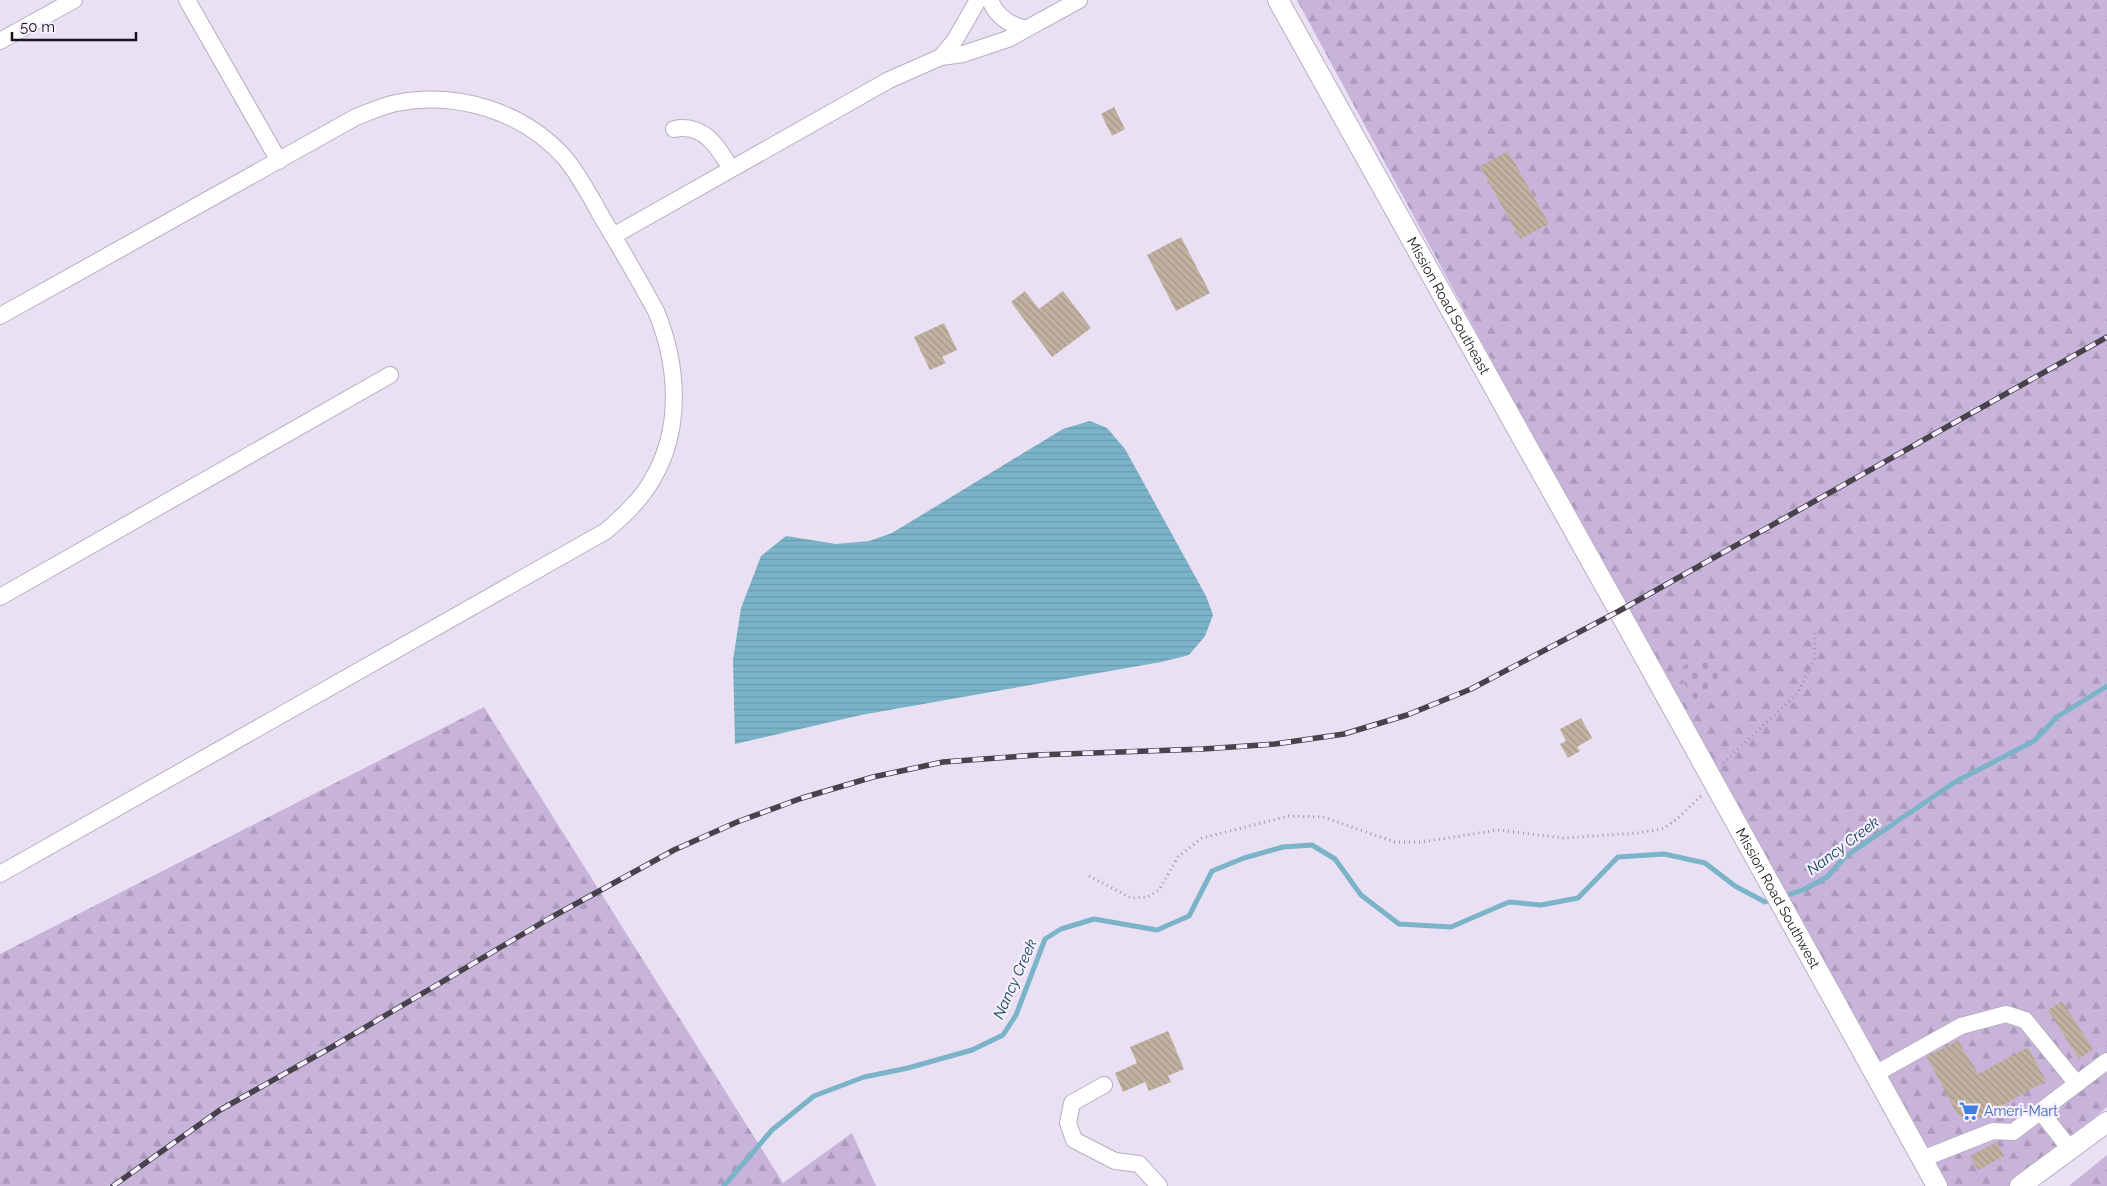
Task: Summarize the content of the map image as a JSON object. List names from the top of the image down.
{
  "streets": {
    "main road": ["Mission Road Southeast", "Mission Road Southwest"]
  },
  "crossings": [
    ["Mission Road Southeast", "Mission Road Southwest"]
  ],
  "water": ["Nancy Creek"],
  "places": {
    "supermarket": ["Ameri-Mart"]
  },
  "scale_bar": "50 m"
}
